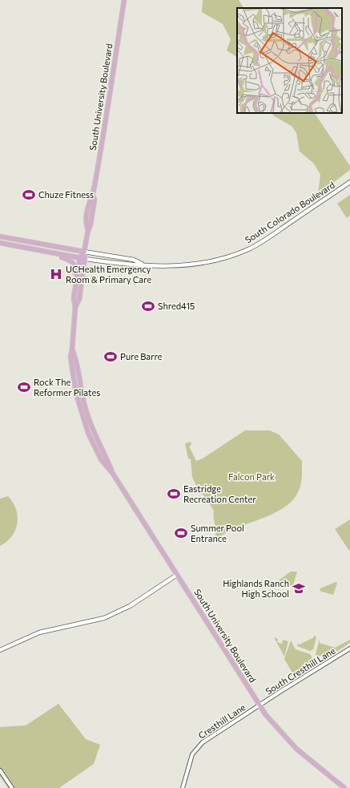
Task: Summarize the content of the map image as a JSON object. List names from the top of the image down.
{
  "streets": {
    "main road": ["South University Boulevard", "South Colorado Boulevard"],
    "street": ["South Cresthill Lane", "Cresthill Lane"]
  },
  "crossings": [
    ["South University Boulevard", "South Colorado Boulevard"],
    ["South University Boulevard", "South Cresthill Lane"],
    ["South University Boulevard", "Cresthill Lane"],
    ["South Cresthill Lane", "Cresthill Lane"]
  ],
  "parks": ["Falcon Park"],
  "places": {
    "sports": [
      "Chuze Fitness",
      "Shred415",
      "Pure Barre",
      "Rock The Reformer Pilates",
      "Eastridge Recreation Center",
      "Summer Pool Entrance"
    ],
    "hospital": ["UCHealth Emergency Room & Primary Care"],
    "school or university": ["Highlands Ranch High School"]
  }
}
